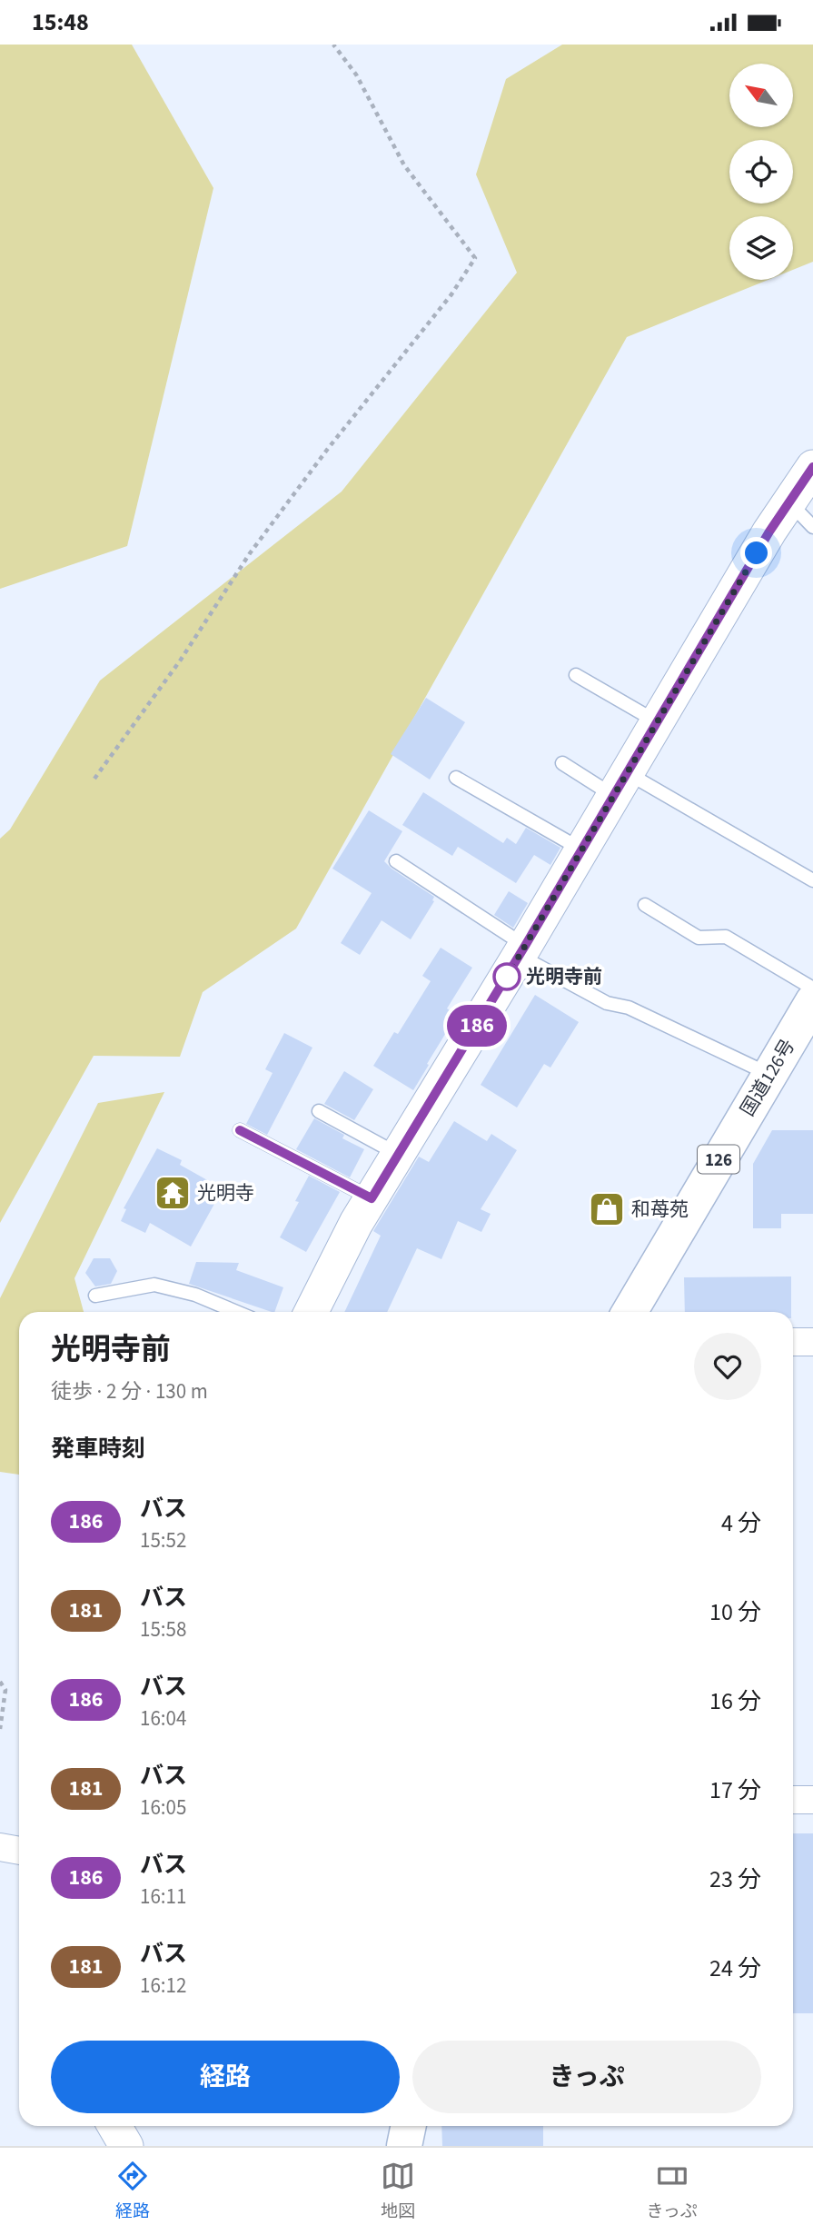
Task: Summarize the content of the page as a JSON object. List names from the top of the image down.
{
  "streets": {
    "highway": ["国道126号", "126"]
  },
  "places": {
    "other": ["光明寺前"],
    "temple": ["光明寺"],
    "shop": ["和苺苑"]
  },
  "lines": ["bus line 186"],
  "north": "top left",
  "page": {
    "status": "15:48",
    "on_map": "186",
    "heading": [
      ["光明寺前", "徒歩 · 2 分 · 130 m"],
      "発車時刻"
    ],
    "list": [
      {
        "mark": "186",
        "name": "バス",
        "note": "15:52",
        "value": "4 分"
      },
      {
        "mark": "181",
        "name": "バス",
        "note": "15:58",
        "value": "10 分"
      },
      {
        "mark": "186",
        "name": "バス",
        "note": "16:04",
        "value": "16 分"
      },
      {
        "mark": "181",
        "name": "バス",
        "note": "16:05",
        "value": "17 分"
      },
      {
        "mark": "186",
        "name": "バス",
        "note": "16:11",
        "value": "23 分"
      },
      {
        "mark": "181",
        "name": "バス",
        "note": "16:12",
        "value": "24 分"
      }
    ],
    "buttons": ["経路", "きっぷ"],
    "tabs": ["経路", "地図", "きっぷ"]
  }
}
